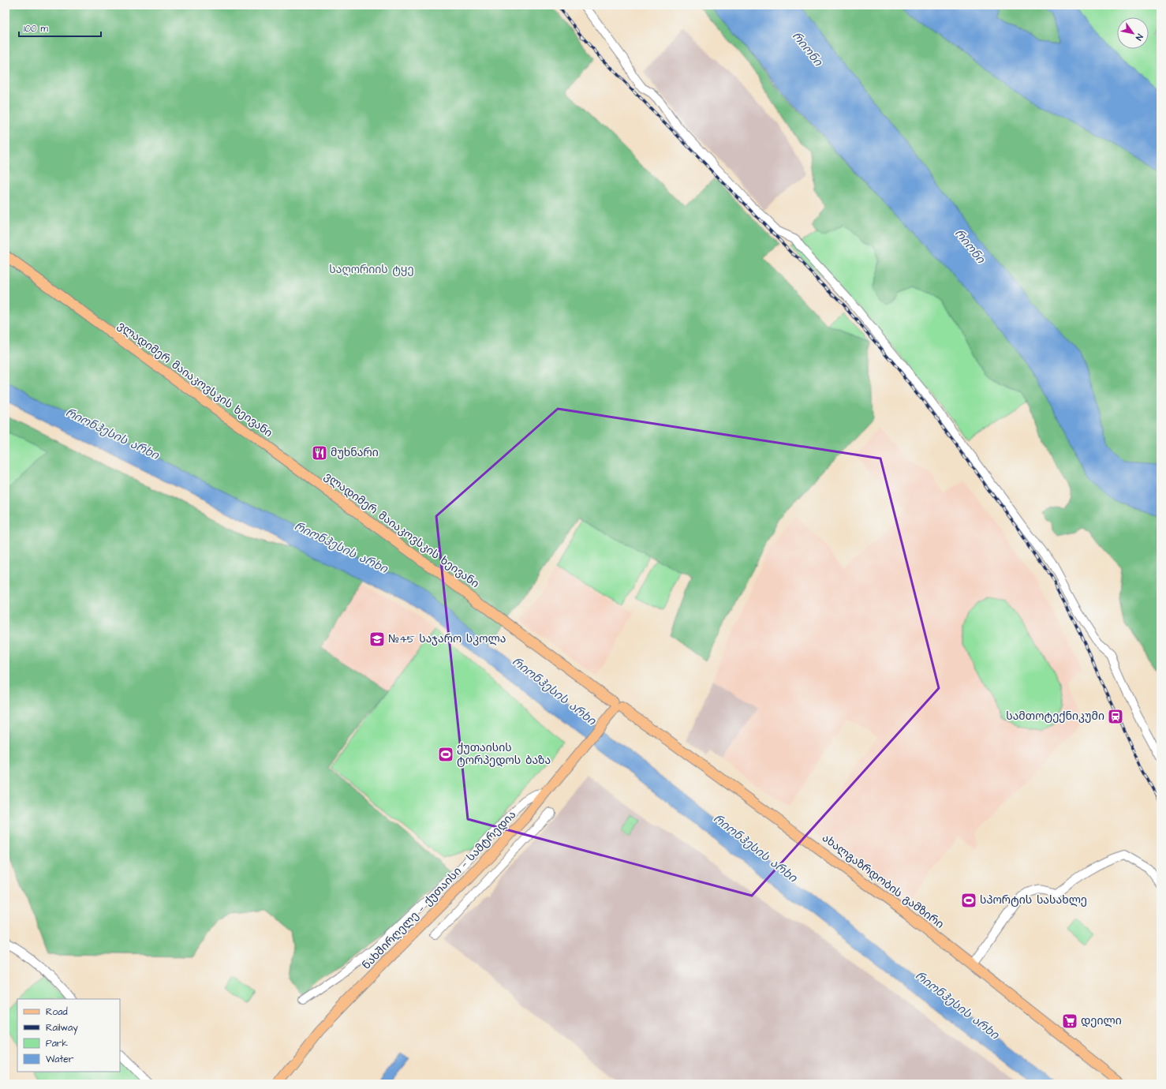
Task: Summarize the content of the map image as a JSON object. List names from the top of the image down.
{
  "streets": {
    "main road": ["ვლადიმერ მაიაკოვსკის ხეივანი", "ახალგაზრდობის გამზირი", "ნახშირღელე — ქუთაისი — სამტრედია"]
  },
  "crossings": [
    ["ვლადიმერ მაიაკოვსკის ხეივანი", "ახალგაზრდობის გამზირი"],
    ["ვლადიმერ მაიაკოვსკის ხეივანი", "ნახშირღელე — ქუთაისი — სამტრედია"],
    ["ახალგაზრდობის გამზირი", "ნახშირღელე — ქუთაისი — სამტრედია"]
  ],
  "water": ["რიონი", "რიონჰესის არხი"],
  "parks": ["საღორიის ტყე"],
  "places": {
    "restaurant": ["მუხნარი"],
    "school or university": ["№45 საჯარო სკოლა"],
    "station": ["სამთოტექნიკუმი"],
    "sports": ["ქუთაისის ტორპედოს ბაზა", "სპორტის სასახლე"],
    "supermarket": ["დეილი"]
  },
  "legend": [
    "Road",
    "Railway",
    "Park",
    "Water"
  ],
  "scale_bar": "100 m",
  "north": "bottom right"
}
